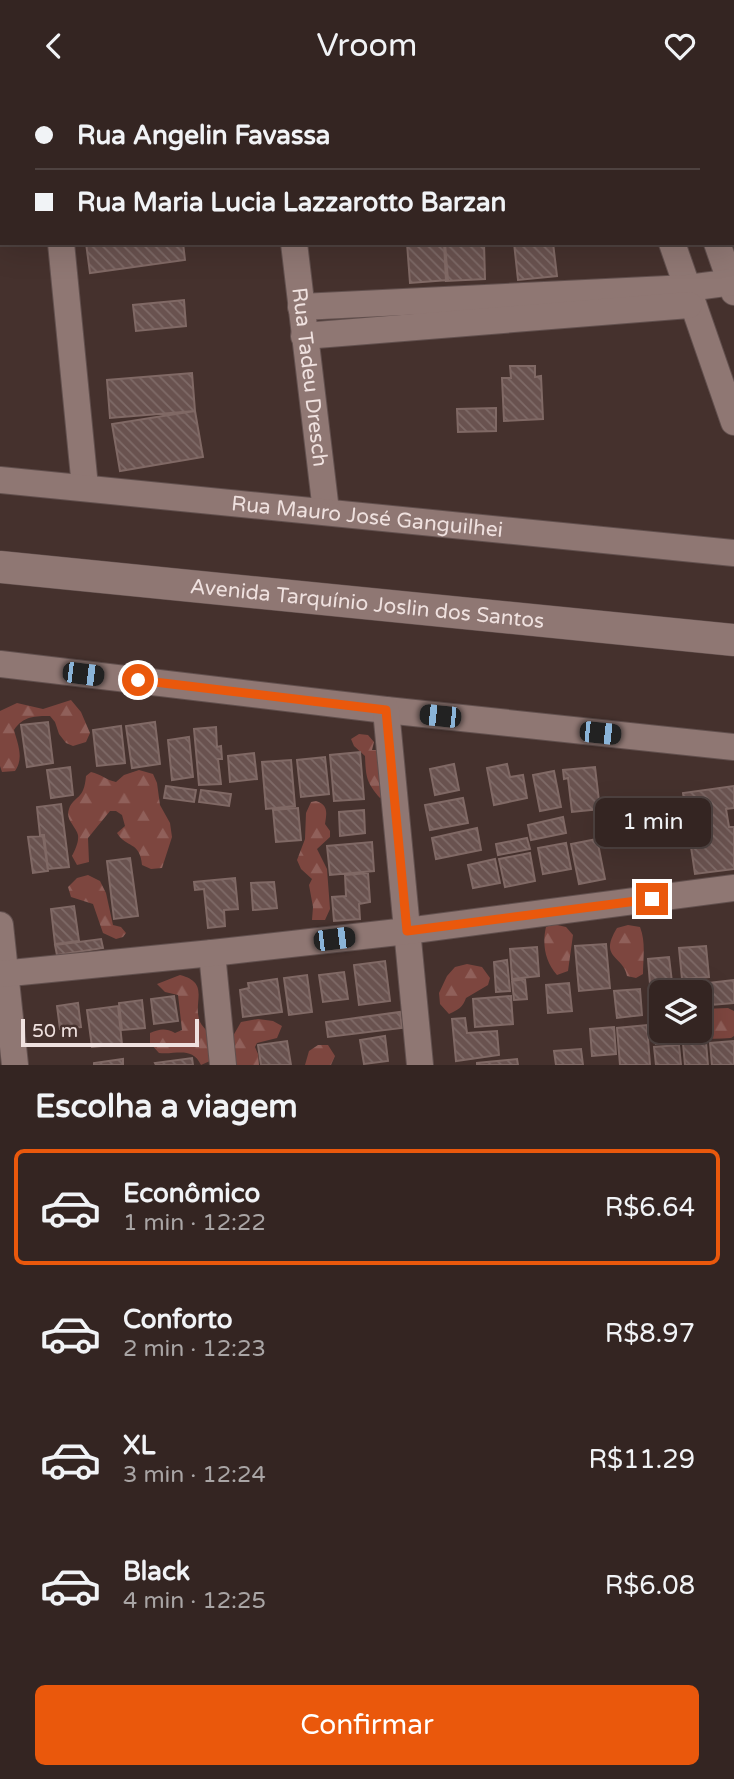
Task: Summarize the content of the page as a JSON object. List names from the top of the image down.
{
  "streets": {
    "street": ["Rua Tadeu Dresch", "Rua Mauro José Ganguilhei", "Avenida Tarquínio Joslin dos Santos"]
  },
  "crossings": [
    ["Rua Tadeu Dresch", "Rua Mauro José Ganguilhei"]
  ],
  "scale_bar": "50 m",
  "page": {
    "header": "Vroom",
    "banner": ["Rua Angelin Favassa", "Rua Maria Lucia Lazzarotto Barzan"],
    "bubble": "1 min",
    "scale": "50 m",
    "heading": "Escolha a viagem",
    "list": [
      {
        "name": "Econômico",
        "note": "1 min · 12:22",
        "value": "R$6.64"
      },
      {
        "name": "Conforto",
        "note": "2 min · 12:23",
        "value": "R$8.97"
      },
      {
        "name": "XL",
        "note": "3 min · 12:24",
        "value": "R$11.29"
      },
      {
        "name": "Black",
        "note": "4 min · 12:25",
        "value": "R$6.08"
      }
    ],
    "buttons": "Confirmar"
  }
}
